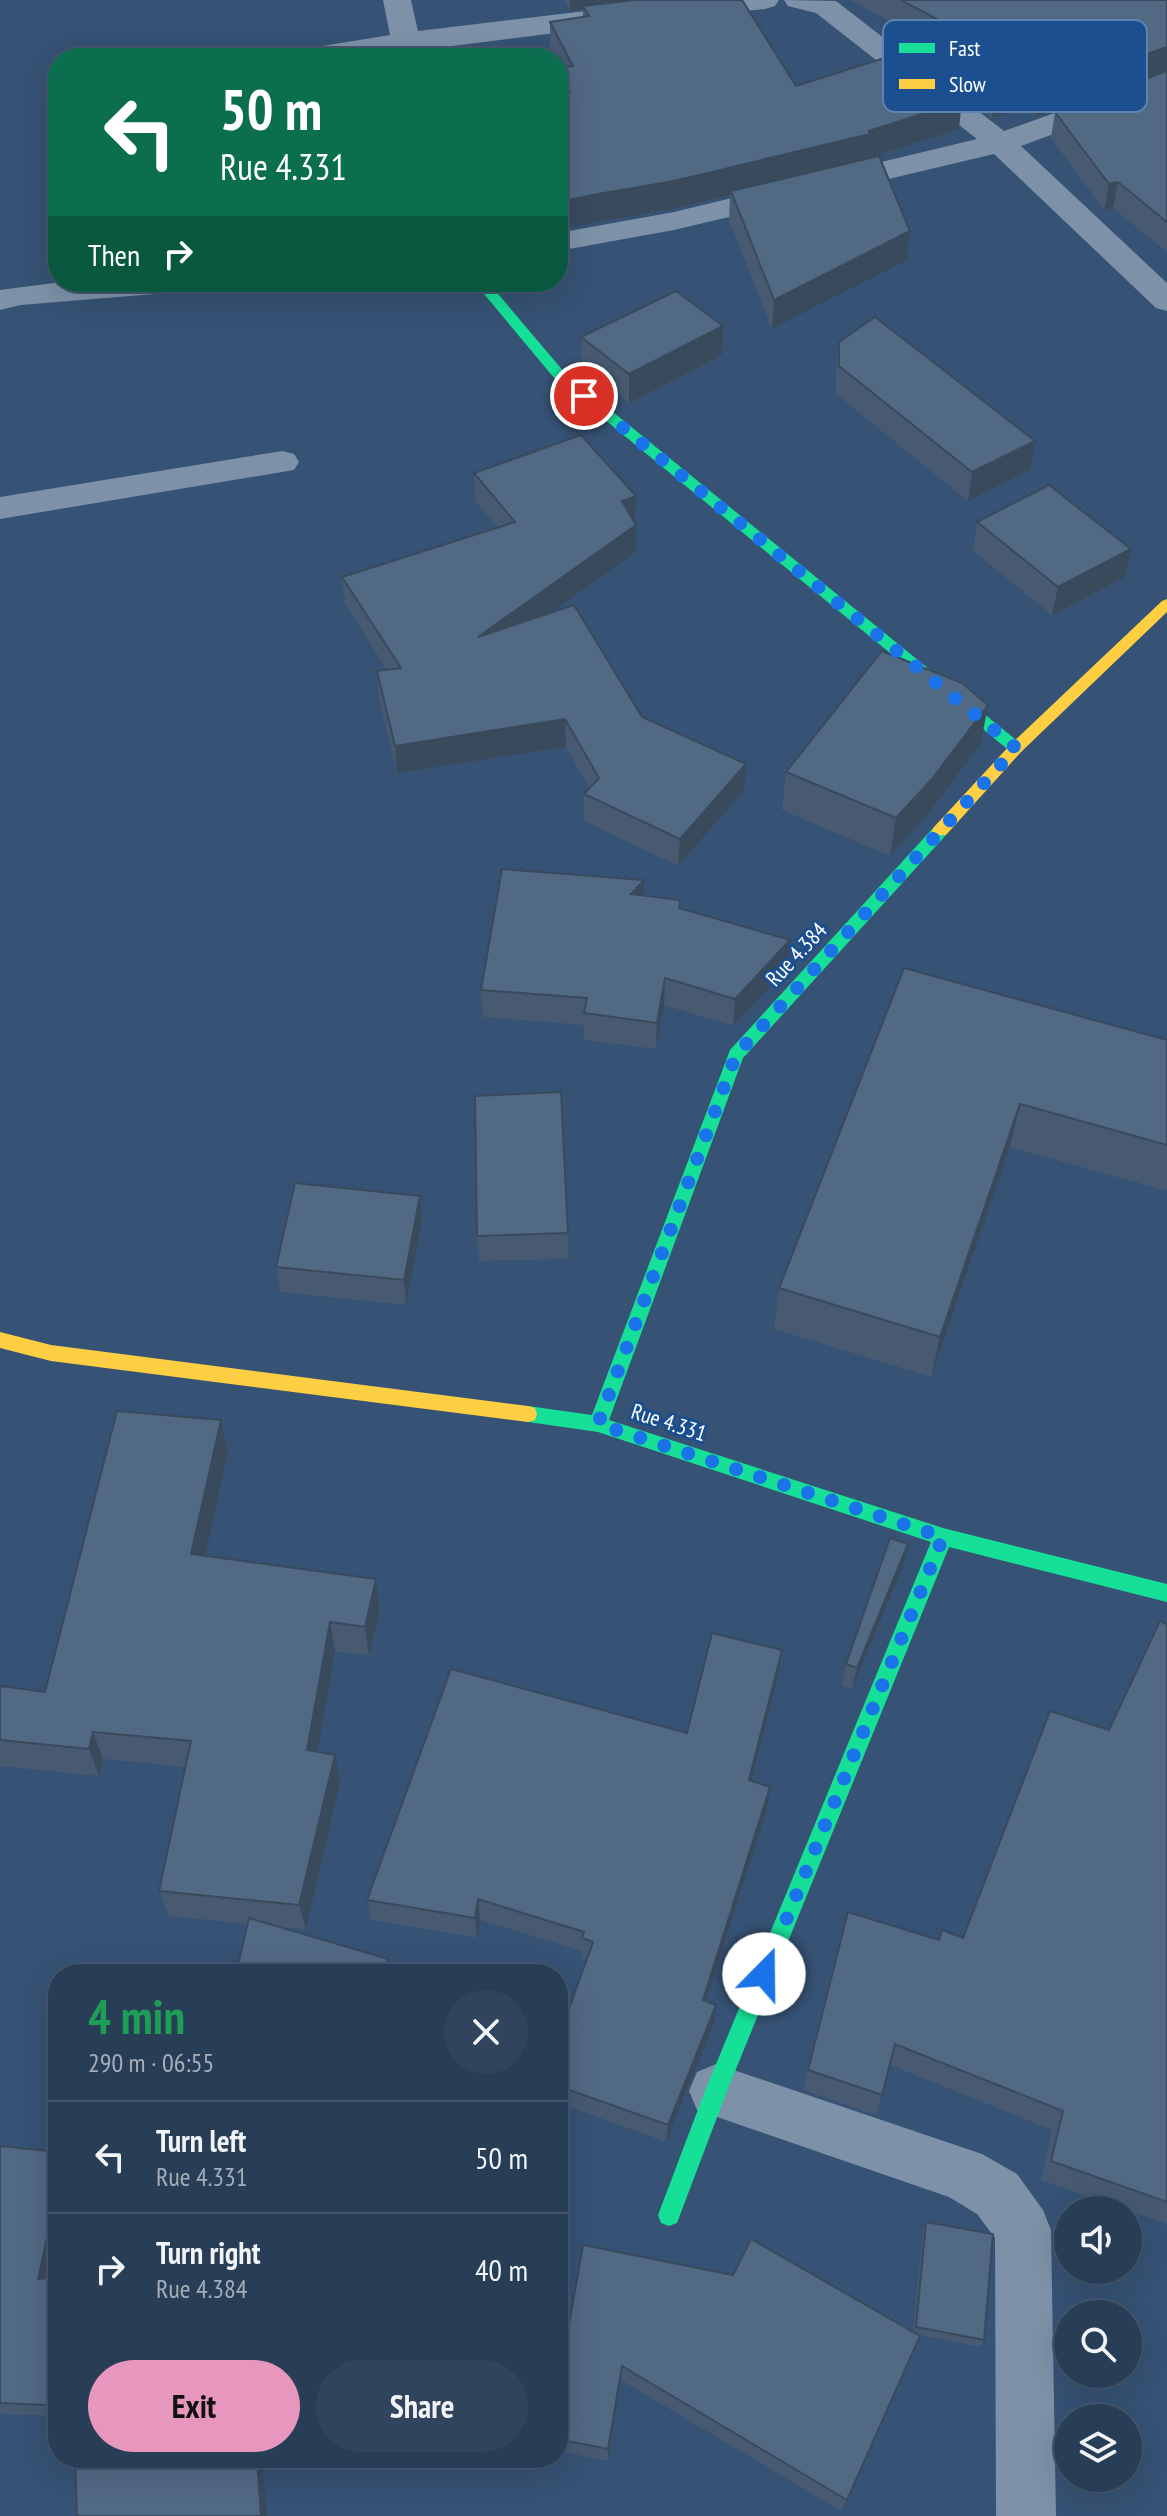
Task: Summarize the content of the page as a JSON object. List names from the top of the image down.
{
  "streets": {
    "street": ["Rue 4.384", "Rue 4.331"]
  },
  "crossings": [
    ["Rue 4.384", "Rue 4.331"]
  ],
  "legend": ["Fast", "Slow"],
  "page": {
    "turn": ["50 m", "Rue 4.331"],
    "then": "Then",
    "heading": ["4 min", "290 m · 06:55"],
    "list": [
      {
        "name": "Turn left",
        "note": "Rue 4.331",
        "value": "50 m"
      },
      {
        "name": "Turn right",
        "note": "Rue 4.384",
        "value": "40 m"
      }
    ],
    "buttons": ["Exit", "Share"]
  }
}
